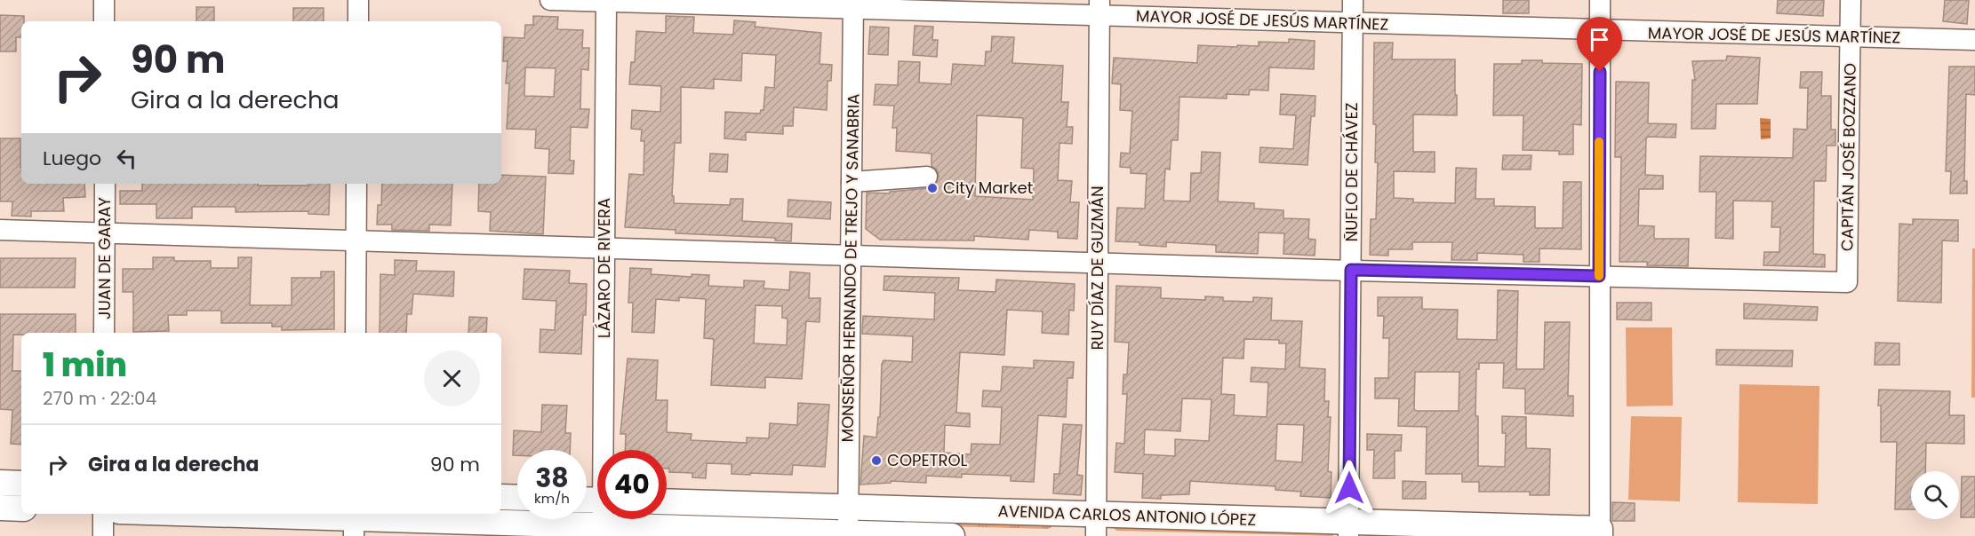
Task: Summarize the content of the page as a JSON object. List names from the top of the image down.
{
  "streets": {
    "main road": ["AVENIDA CARLOS ANTONIO LÓPEZ"],
    "street": [
      "MAYOR JOSÉ DE JESÚS MARTÍNEZ",
      "CAPITÁN JOSÉ BOZZANO",
      "ÑUFLO DE CHÁVEZ",
      "JUAN DE GARAY",
      "LÁZARO DE RIVERA",
      "MONSEÑOR HERNANDO DE TREJO Y SANABRIA",
      "RUY DÍAZ DE GUZMÁN"
    ]
  },
  "crossings": [
    ["MAYOR JOSÉ DE JESÚS MARTÍNEZ", "CAPITÁN JOSÉ BOZZANO"],
    ["MAYOR JOSÉ DE JESÚS MARTÍNEZ", "ÑUFLO DE CHÁVEZ"],
    ["MAYOR JOSÉ DE JESÚS MARTÍNEZ", "LÁZARO DE RIVERA"],
    ["MAYOR JOSÉ DE JESÚS MARTÍNEZ", "MONSEÑOR HERNANDO DE TREJO Y SANABRIA"],
    ["MAYOR JOSÉ DE JESÚS MARTÍNEZ", "RUY DÍAZ DE GUZMÁN"],
    ["ÑUFLO DE CHÁVEZ", "AVENIDA CARLOS ANTONIO LÓPEZ"],
    ["MONSEÑOR HERNANDO DE TREJO Y SANABRIA", "AVENIDA CARLOS ANTONIO LÓPEZ"],
    ["RUY DÍAZ DE GUZMÁN", "AVENIDA CARLOS ANTONIO LÓPEZ"]
  ],
  "places": ["City Market", "COPETROL"],
  "page": {
    "turn": ["90 m", "Gira a la derecha"],
    "then": "Luego",
    "heading": ["1 min", "270 m · 22:04"],
    "list": [
      {
        "name": "Gira a la derecha",
        "value": "90 m"
      }
    ],
    "speed": "38 km/h",
    "limit": "40"
  }
}
